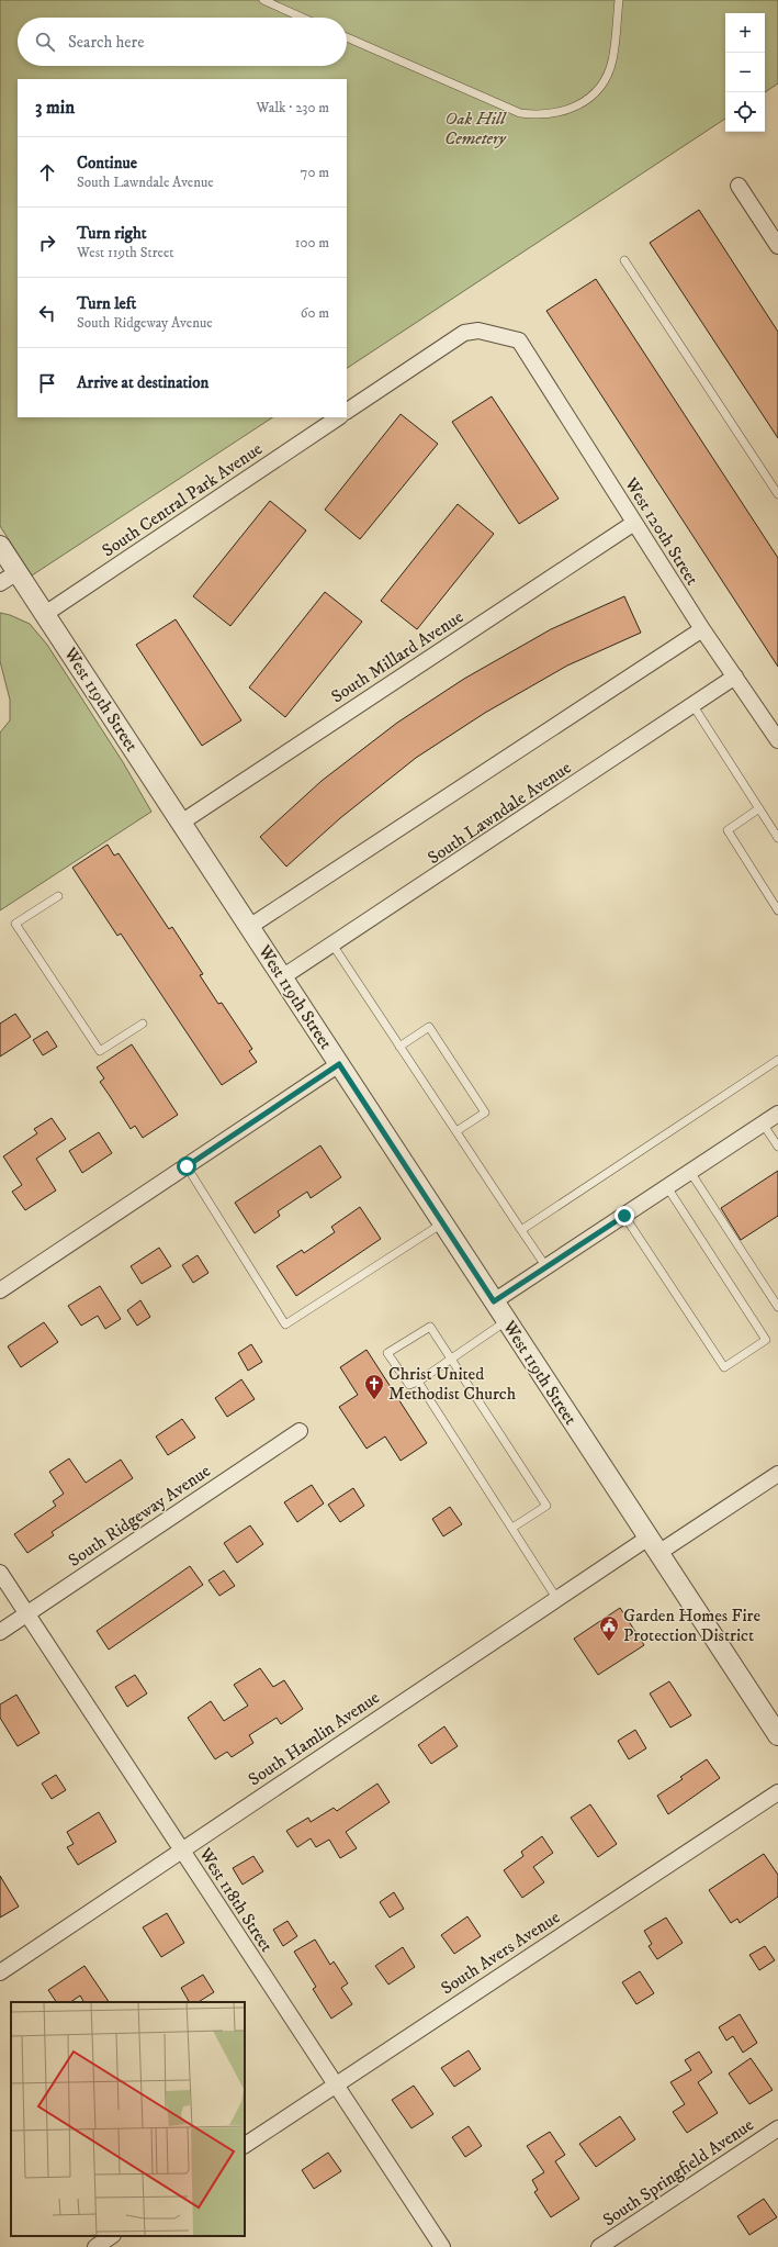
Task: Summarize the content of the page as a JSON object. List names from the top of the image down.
{
  "streets": {
    "street": [
      "South Central Park Avenue",
      "West 120th Street",
      "South Millard Avenue",
      "West 119th Street",
      "South Lawndale Avenue",
      "South Ridgeway Avenue",
      "South Hamlin Avenue",
      "West 118th Street",
      "South Avers Avenue",
      "South Springfield Avenue"
    ]
  },
  "crossings": [
    ["South Central Park Avenue", "West 119th Street"],
    ["West 120th Street", "South Millard Avenue"],
    ["West 120th Street", "South Lawndale Avenue"],
    ["South Millard Avenue", "West 119th Street"],
    ["West 119th Street", "South Lawndale Avenue"],
    ["West 119th Street", "South Hamlin Avenue"],
    ["South Ridgeway Avenue", "West 118th Street"],
    ["South Hamlin Avenue", "West 118th Street"],
    ["West 118th Street", "South Avers Avenue"]
  ],
  "parks": ["Oak Hill Cemetery"],
  "places": {
    "church": ["Christ United Methodist Church"],
    "public building": ["Garden Homes Fire Protection District"]
  },
  "page": {
    "map_buttons": ["+", "−"],
    "search": "Search here",
    "heading": ["3 min", "Walk · 230 m"],
    "list": [
      ["Continue", "South Lawndale Avenue", "70 m"],
      ["Turn right", "West 119th Street", "100 m"],
      ["Turn left", "South Ridgeway Avenue", "60 m"],
      "Arrive at destination"
    ]
  }
}
